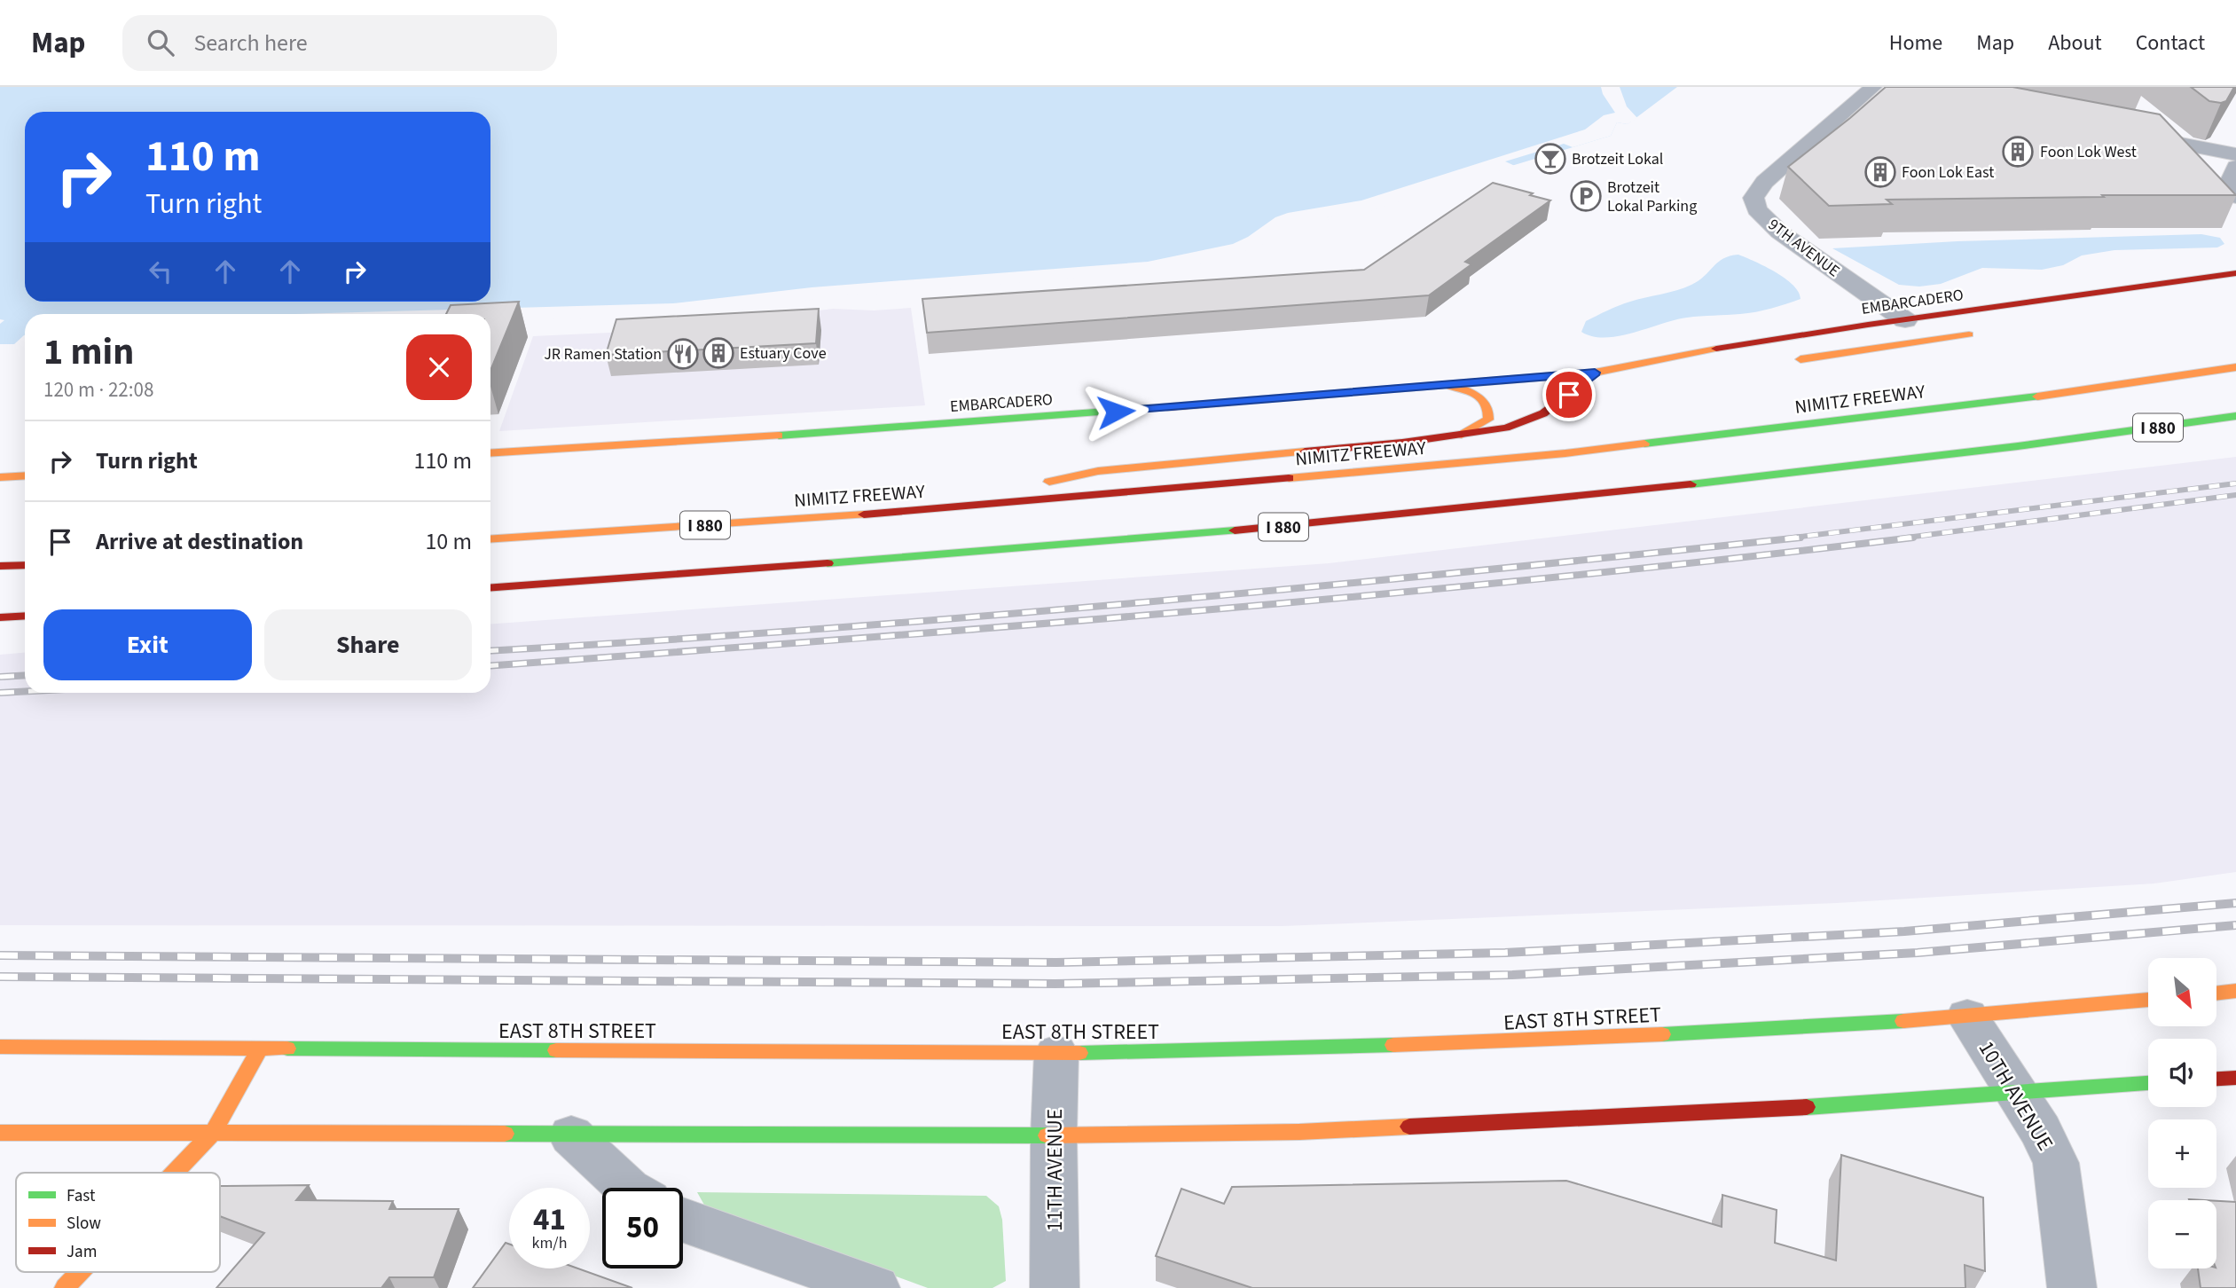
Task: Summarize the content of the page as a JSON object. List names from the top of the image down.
{
  "streets": {
    "main road": [
      "EMBARCADERO",
      "NIMITZ FREEWAY",
      "I 880",
      "EAST 8TH STREET"
    ],
    "street": ["9TH AVENUE", "10TH AVENUE", "11TH AVENUE"]
  },
  "crossings": [
    ["9TH AVENUE", "EMBARCADERO"],
    ["EAST 8TH STREET", "10TH AVENUE"],
    ["EAST 8TH STREET", "11TH AVENUE"]
  ],
  "places": {
    "building": ["Foon Lok West", "Foon Lok East", "Estuary Cove"],
    "bar": ["Brotzeit Lokal"],
    "parking": ["Brotzeit Lokal Parking"],
    "restaurant": ["JR Ramen Station"]
  },
  "legend": ["Fast", "Slow", "Jam"],
  "north": "bottom right",
  "page": {
    "header": "Map",
    "search": "Search here",
    "nav": [
      "Home",
      "Map",
      "About",
      "Contact"
    ],
    "turn": ["110 m", "Turn right"],
    "heading": ["1 min", "120 m · 22:08"],
    "list": [
      {
        "name": "Turn right",
        "value": "110 m"
      },
      {
        "name": "Arrive at destination",
        "value": "10 m"
      }
    ],
    "buttons": ["Exit", "Share"],
    "map_buttons": ["+", "−"],
    "speed": "41 km/h",
    "limit": "50"
  }
}
